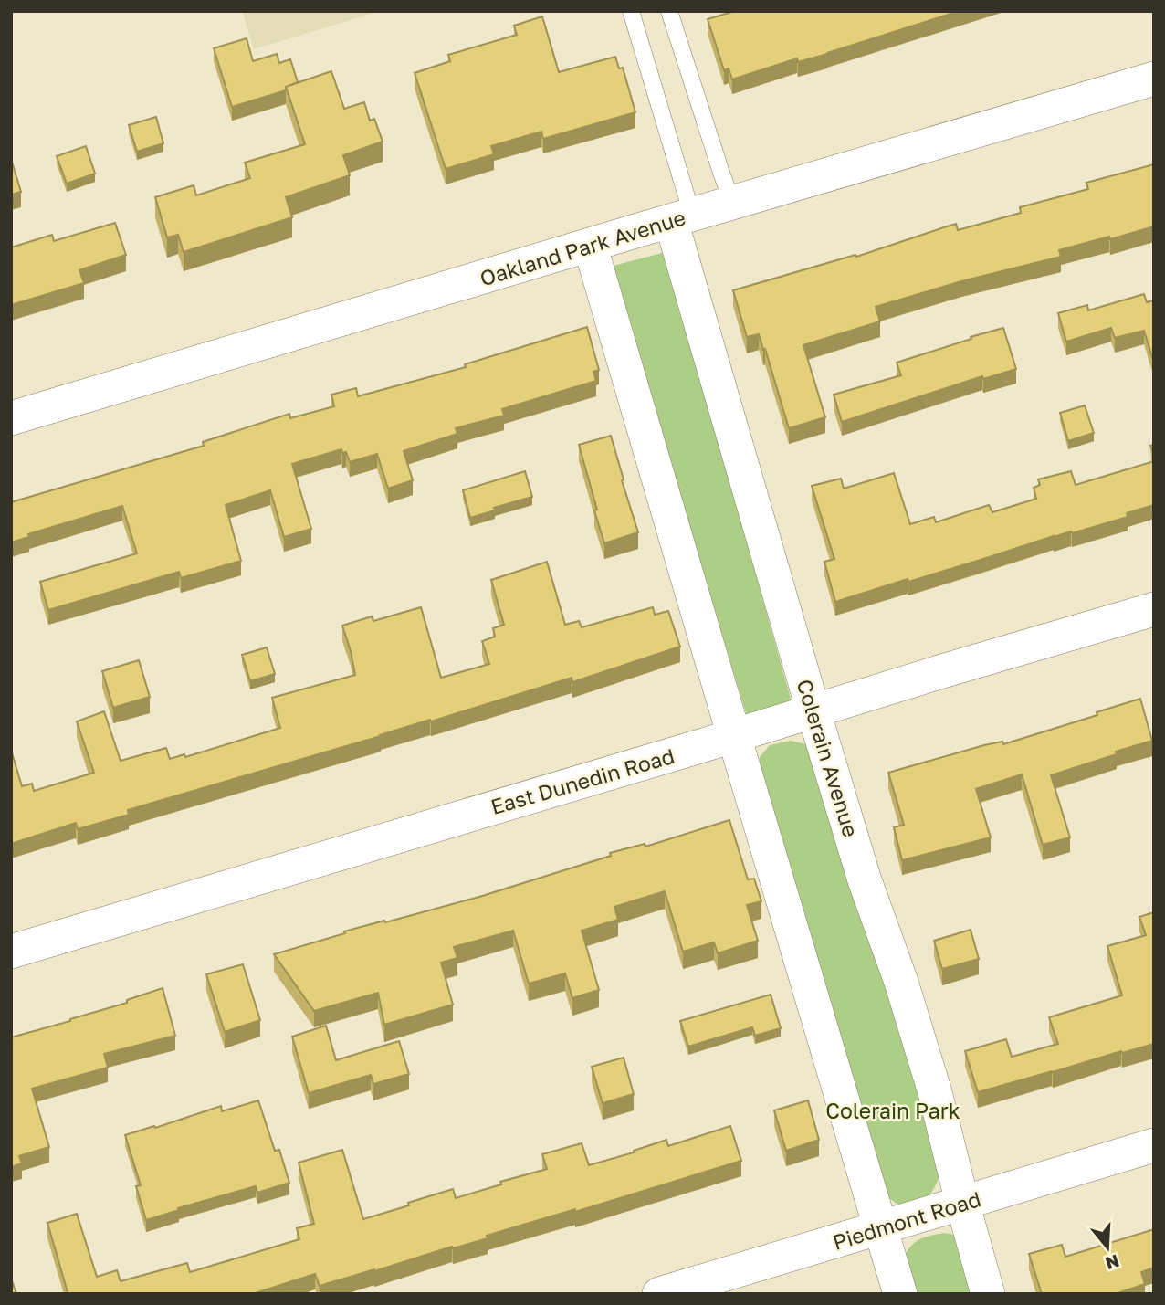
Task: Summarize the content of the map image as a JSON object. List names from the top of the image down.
{
  "streets": {
    "street": [
      "Oakland Park Avenue",
      "Colerain Avenue",
      "East Dunedin Road",
      "Piedmont Road"
    ]
  },
  "crossings": [
    ["Oakland Park Avenue", "Colerain Avenue"],
    ["Colerain Avenue", "East Dunedin Road"],
    ["Colerain Avenue", "Piedmont Road"]
  ],
  "parks": ["Colerain Park"],
  "north": "bottom"
}
